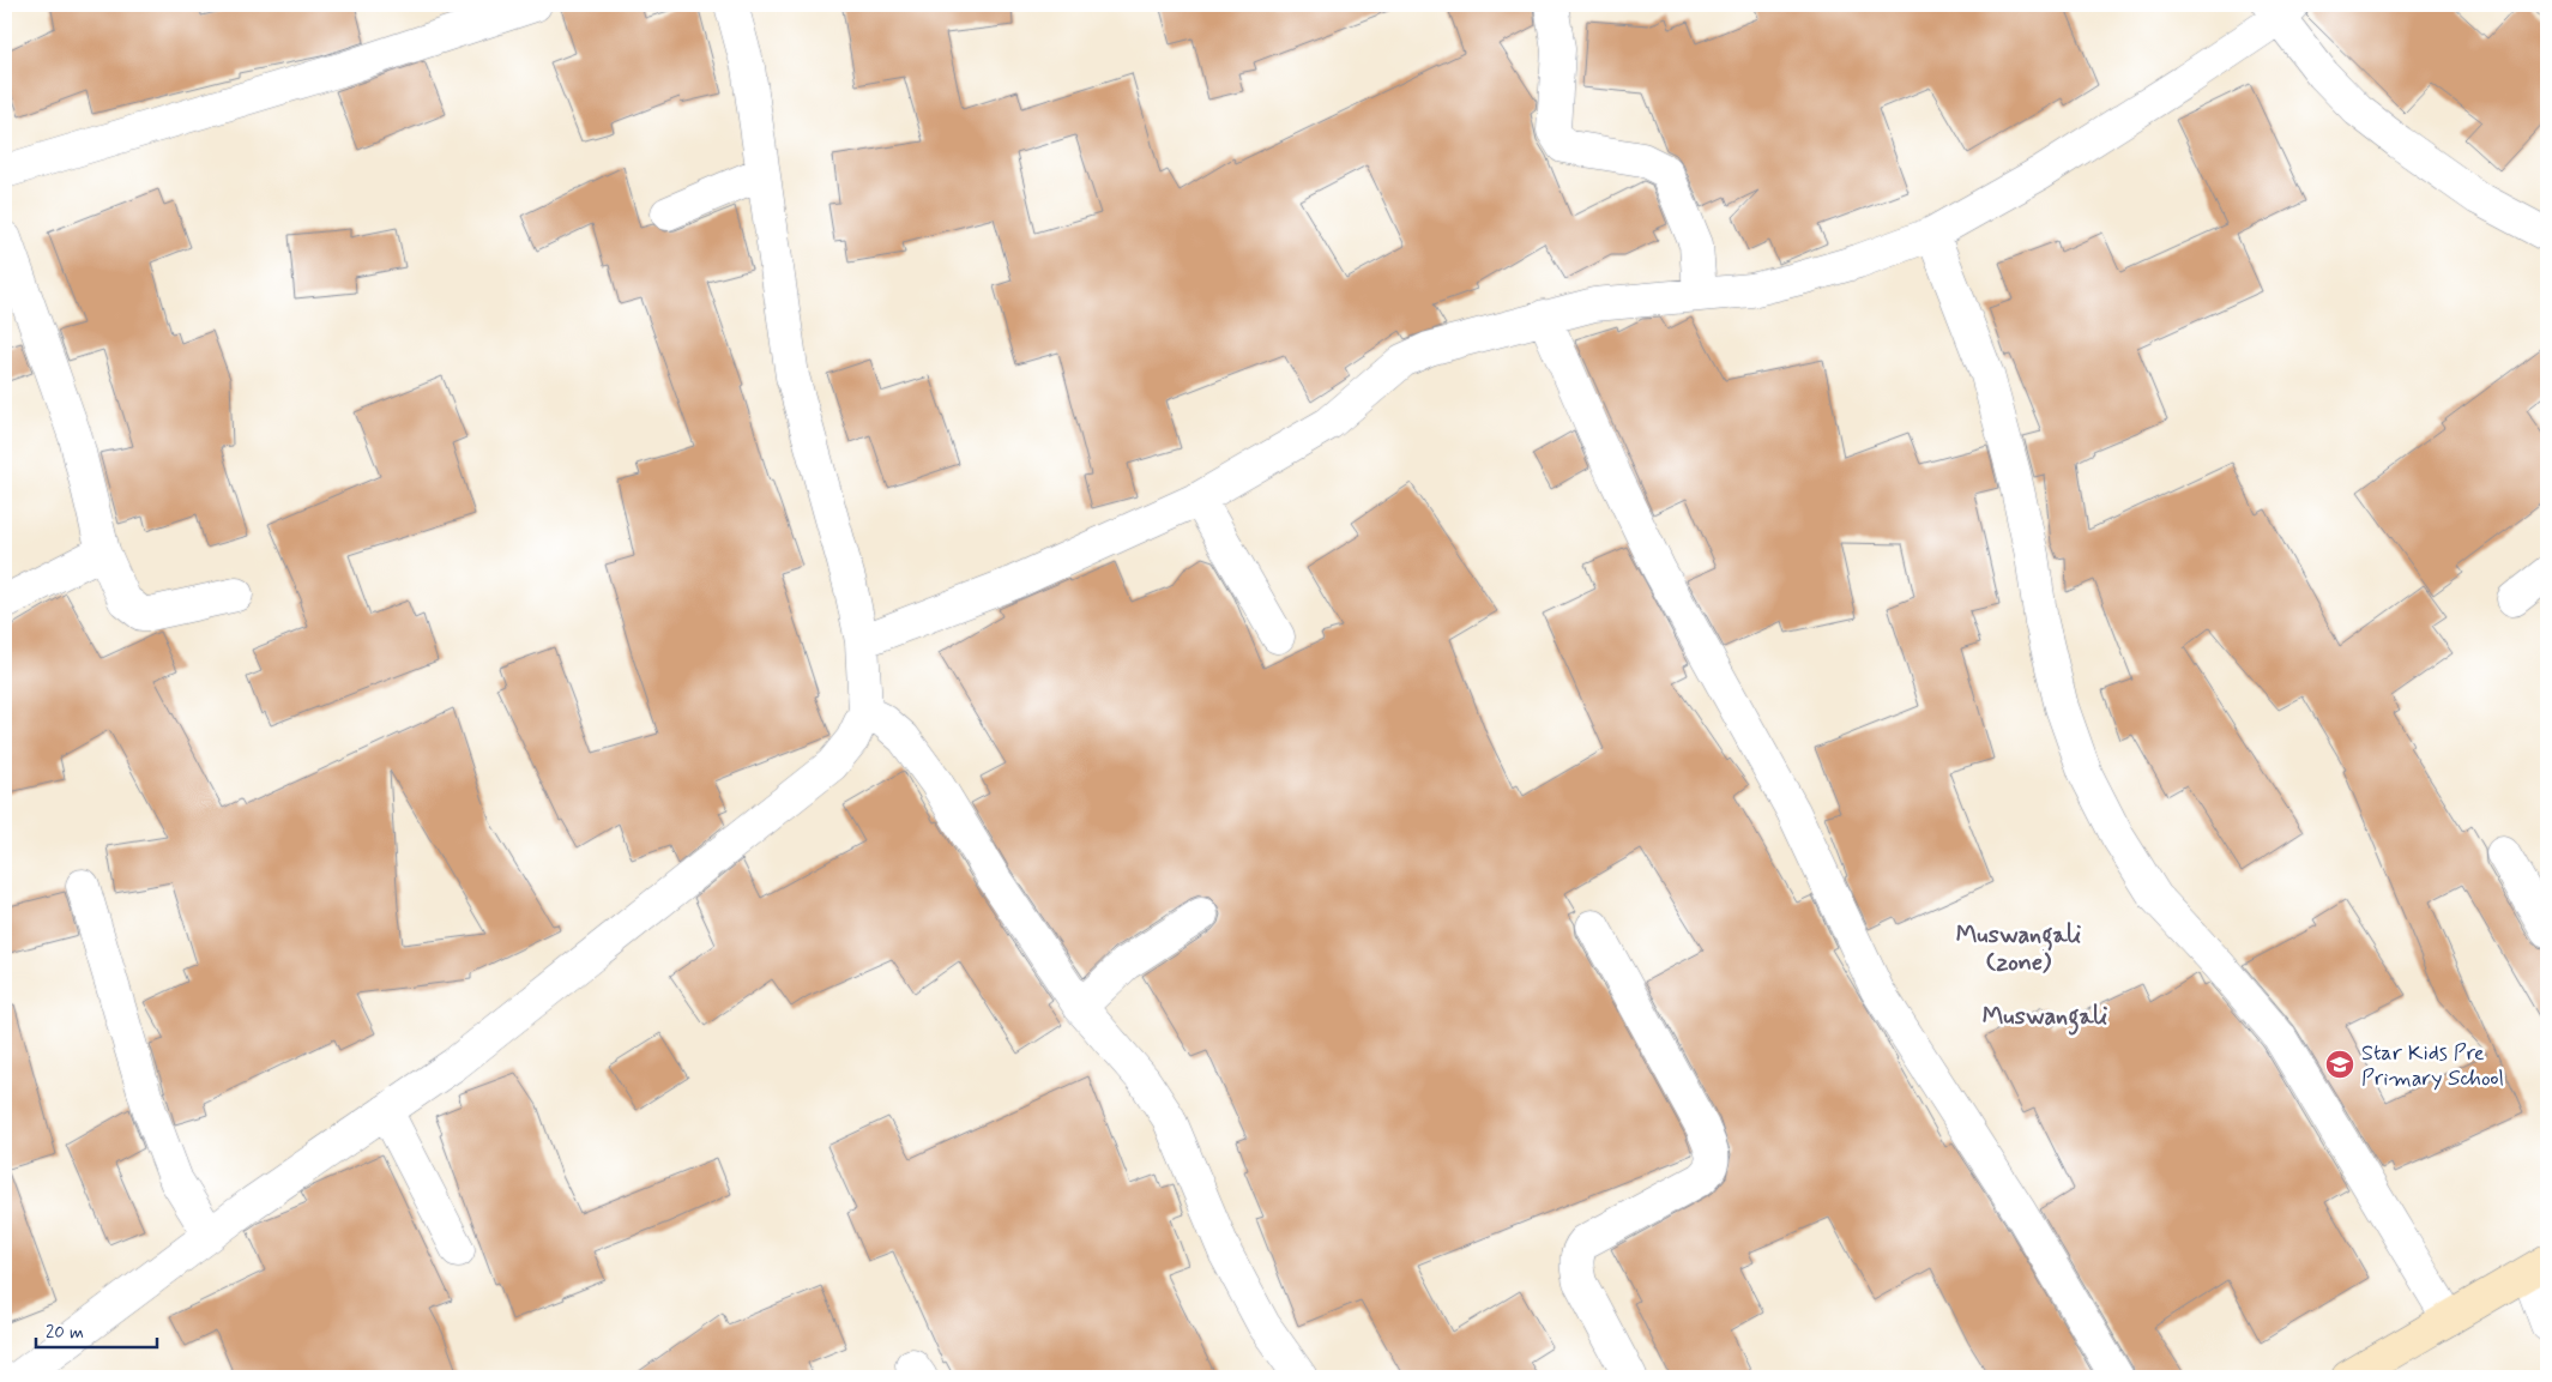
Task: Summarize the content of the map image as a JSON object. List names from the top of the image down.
{
  "districts": ["Muswangali (zone)", "Muswangali"],
  "places": {
    "school or university": ["Star Kids Pre Primary School"]
  },
  "scale_bar": "20 m"
}
